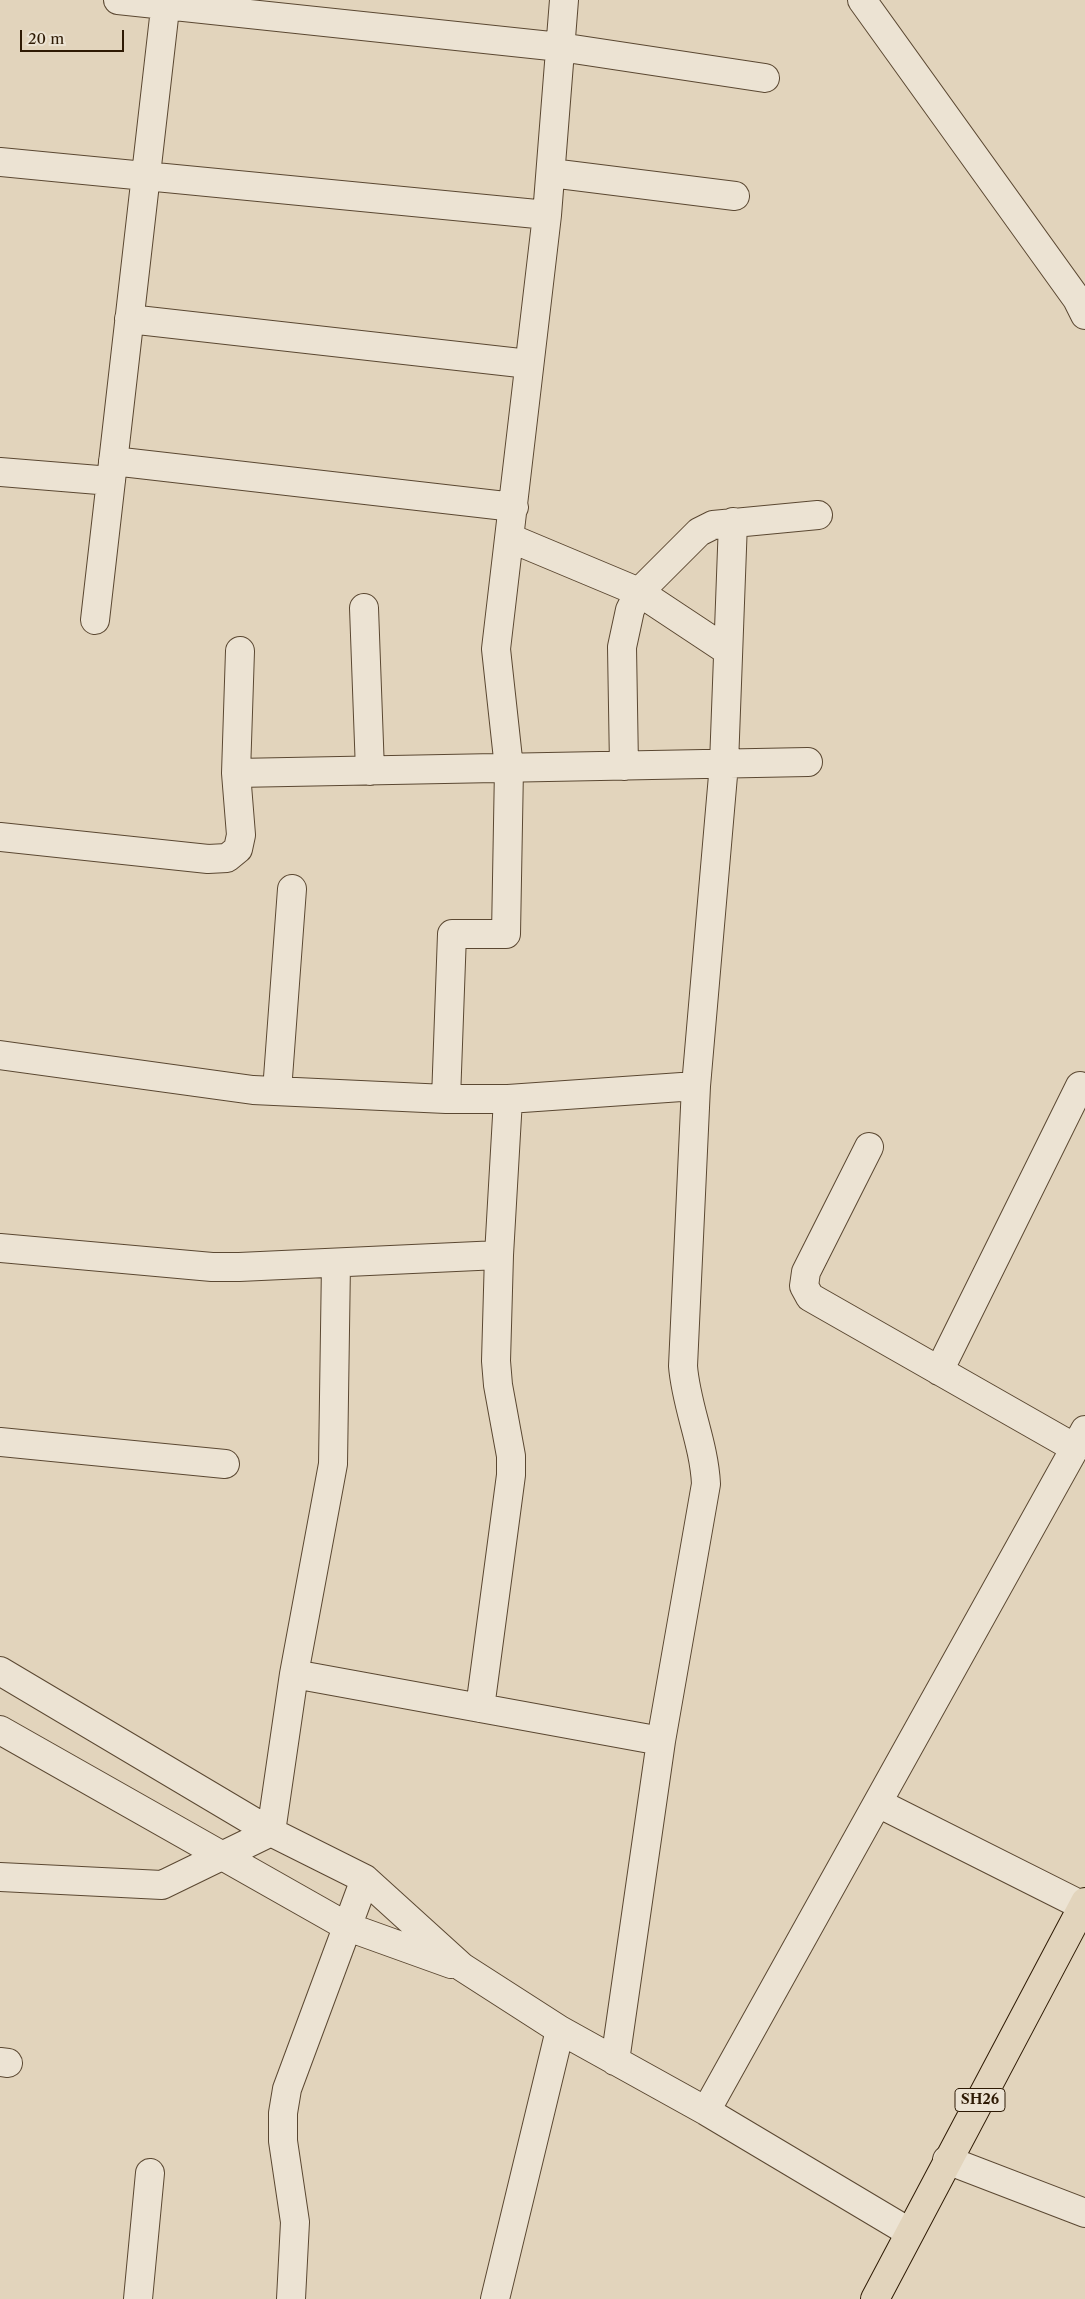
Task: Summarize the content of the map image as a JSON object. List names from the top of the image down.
{
  "streets": {
    "main road": ["SH26"]
  },
  "scale_bar": "20 m"
}
